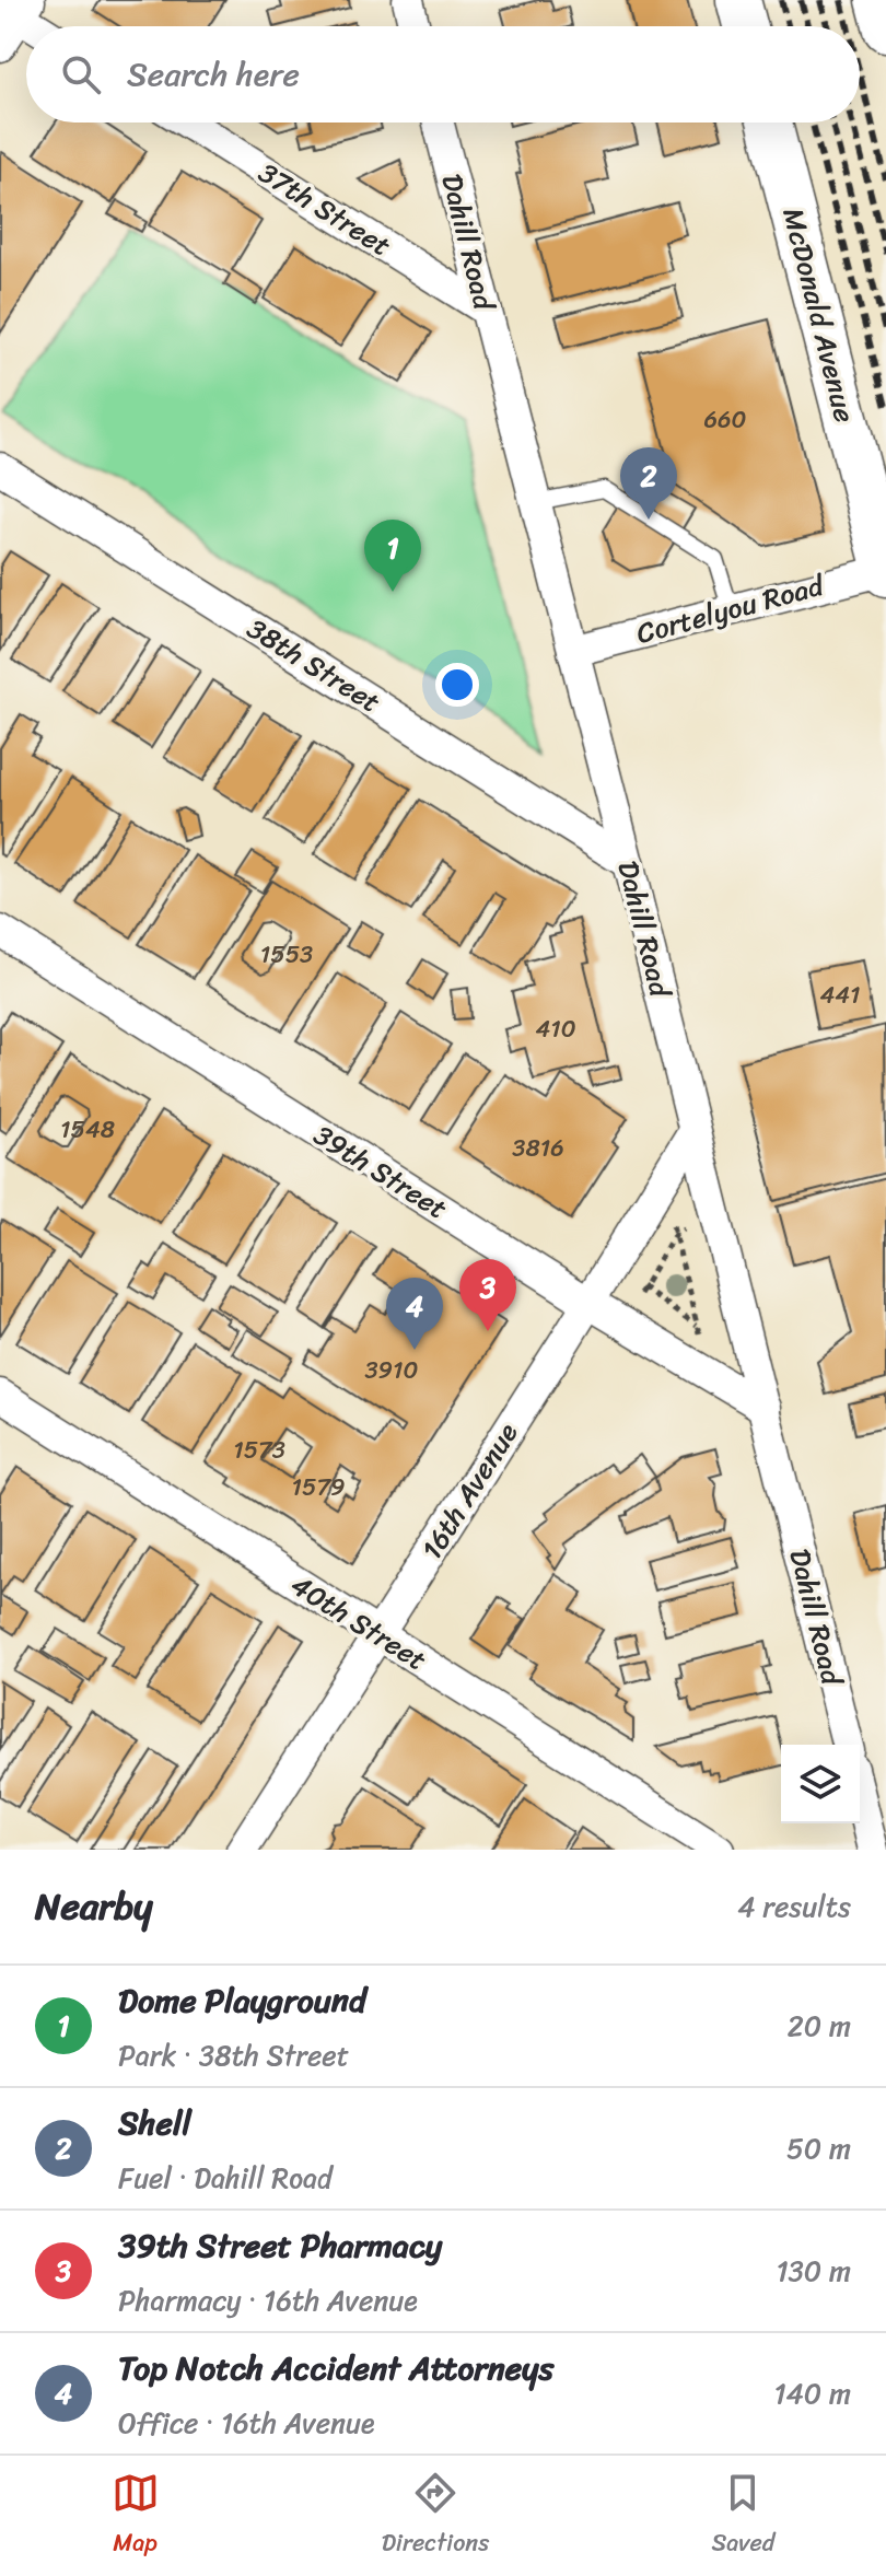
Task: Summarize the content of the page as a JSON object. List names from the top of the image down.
{
  "streets": {
    "main road": ["McDonald Avenue"],
    "street": [
      "37th Street",
      "Dahill Road",
      "Cortelyou Road",
      "38th Street",
      "39th Street",
      "16th Avenue",
      "40th Street"
    ]
  },
  "crossings": [
    ["37th Street", "Dahill Road"],
    ["Dahill Road", "Cortelyou Road"],
    ["Dahill Road", "38th Street"],
    ["Dahill Road", "39th Street"],
    ["Dahill Road", "16th Avenue"],
    ["McDonald Avenue", "Cortelyou Road"],
    ["39th Street", "16th Avenue"],
    ["16th Avenue", "40th Street"]
  ],
  "house_numbers": [
    "660",
    "1553",
    "441",
    "410",
    "1548",
    "3816",
    "3910",
    "1573",
    "1579"
  ],
  "page": {
    "search": "Search here",
    "pins": [
      "2",
      "1",
      "3",
      "4"
    ],
    "heading": ["Nearby", "4 results"],
    "list": [
      {
        "mark": "1",
        "name": "Dome Playground",
        "note": "Park · 38th Street",
        "value": "20 m"
      },
      {
        "mark": "2",
        "name": "Shell",
        "note": "Fuel · Dahill Road",
        "value": "50 m"
      },
      {
        "mark": "3",
        "name": "39th Street Pharmacy",
        "note": "Pharmacy · 16th Avenue",
        "value": "130 m"
      },
      {
        "mark": "4",
        "name": "Top Notch Accident Attorneys",
        "note": "Office · 16th Avenue",
        "value": "140 m"
      }
    ],
    "nav": ["Map", "Directions", "Saved"]
  }
}
